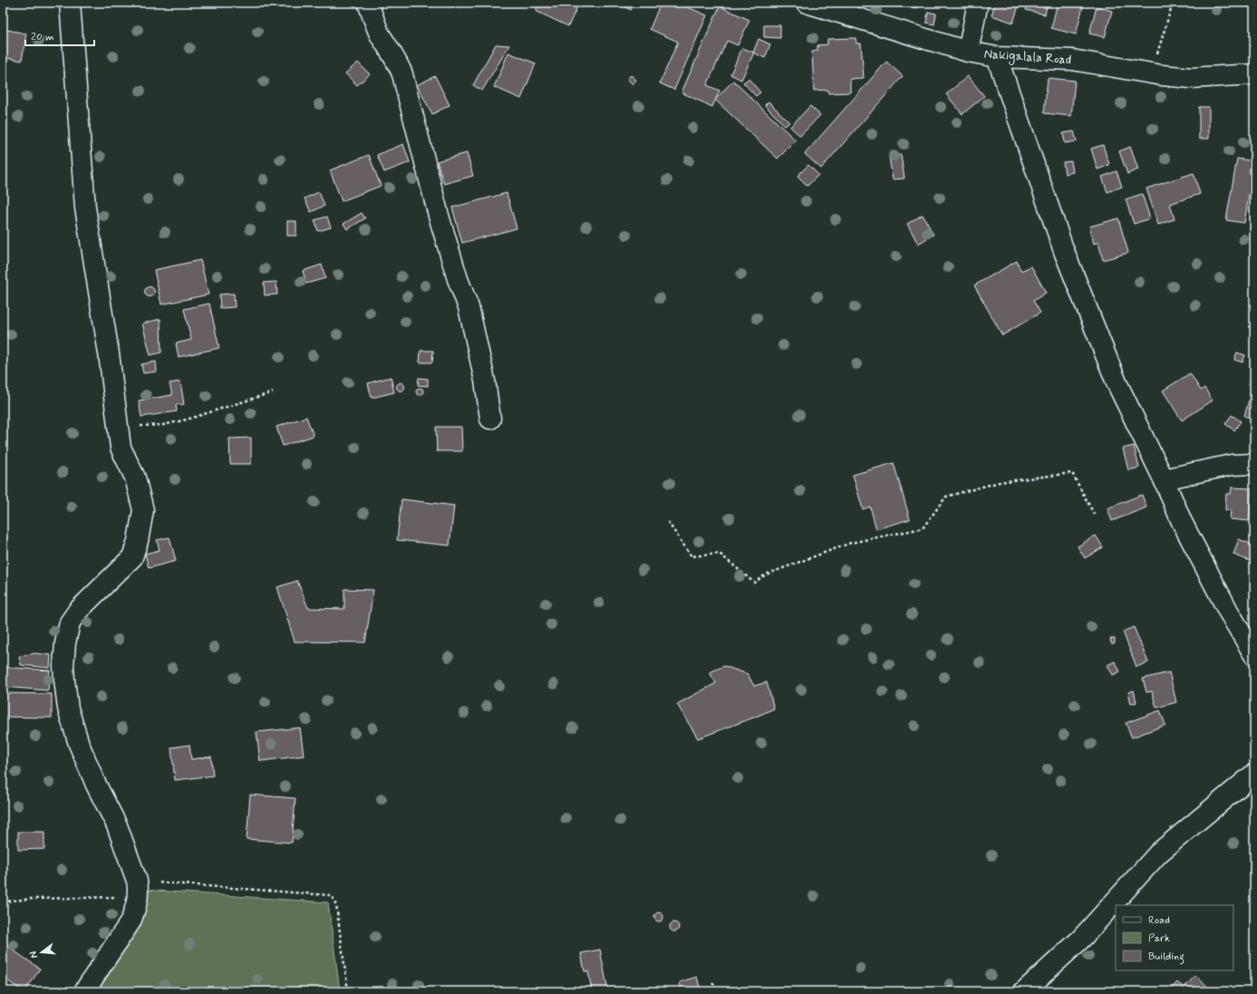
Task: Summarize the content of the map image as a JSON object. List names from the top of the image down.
{
  "streets": {
    "street": ["Nakigalala Road"]
  },
  "legend": ["Road", "Park", "Building"],
  "scale_bar": "20 m",
  "north": "left"
}
